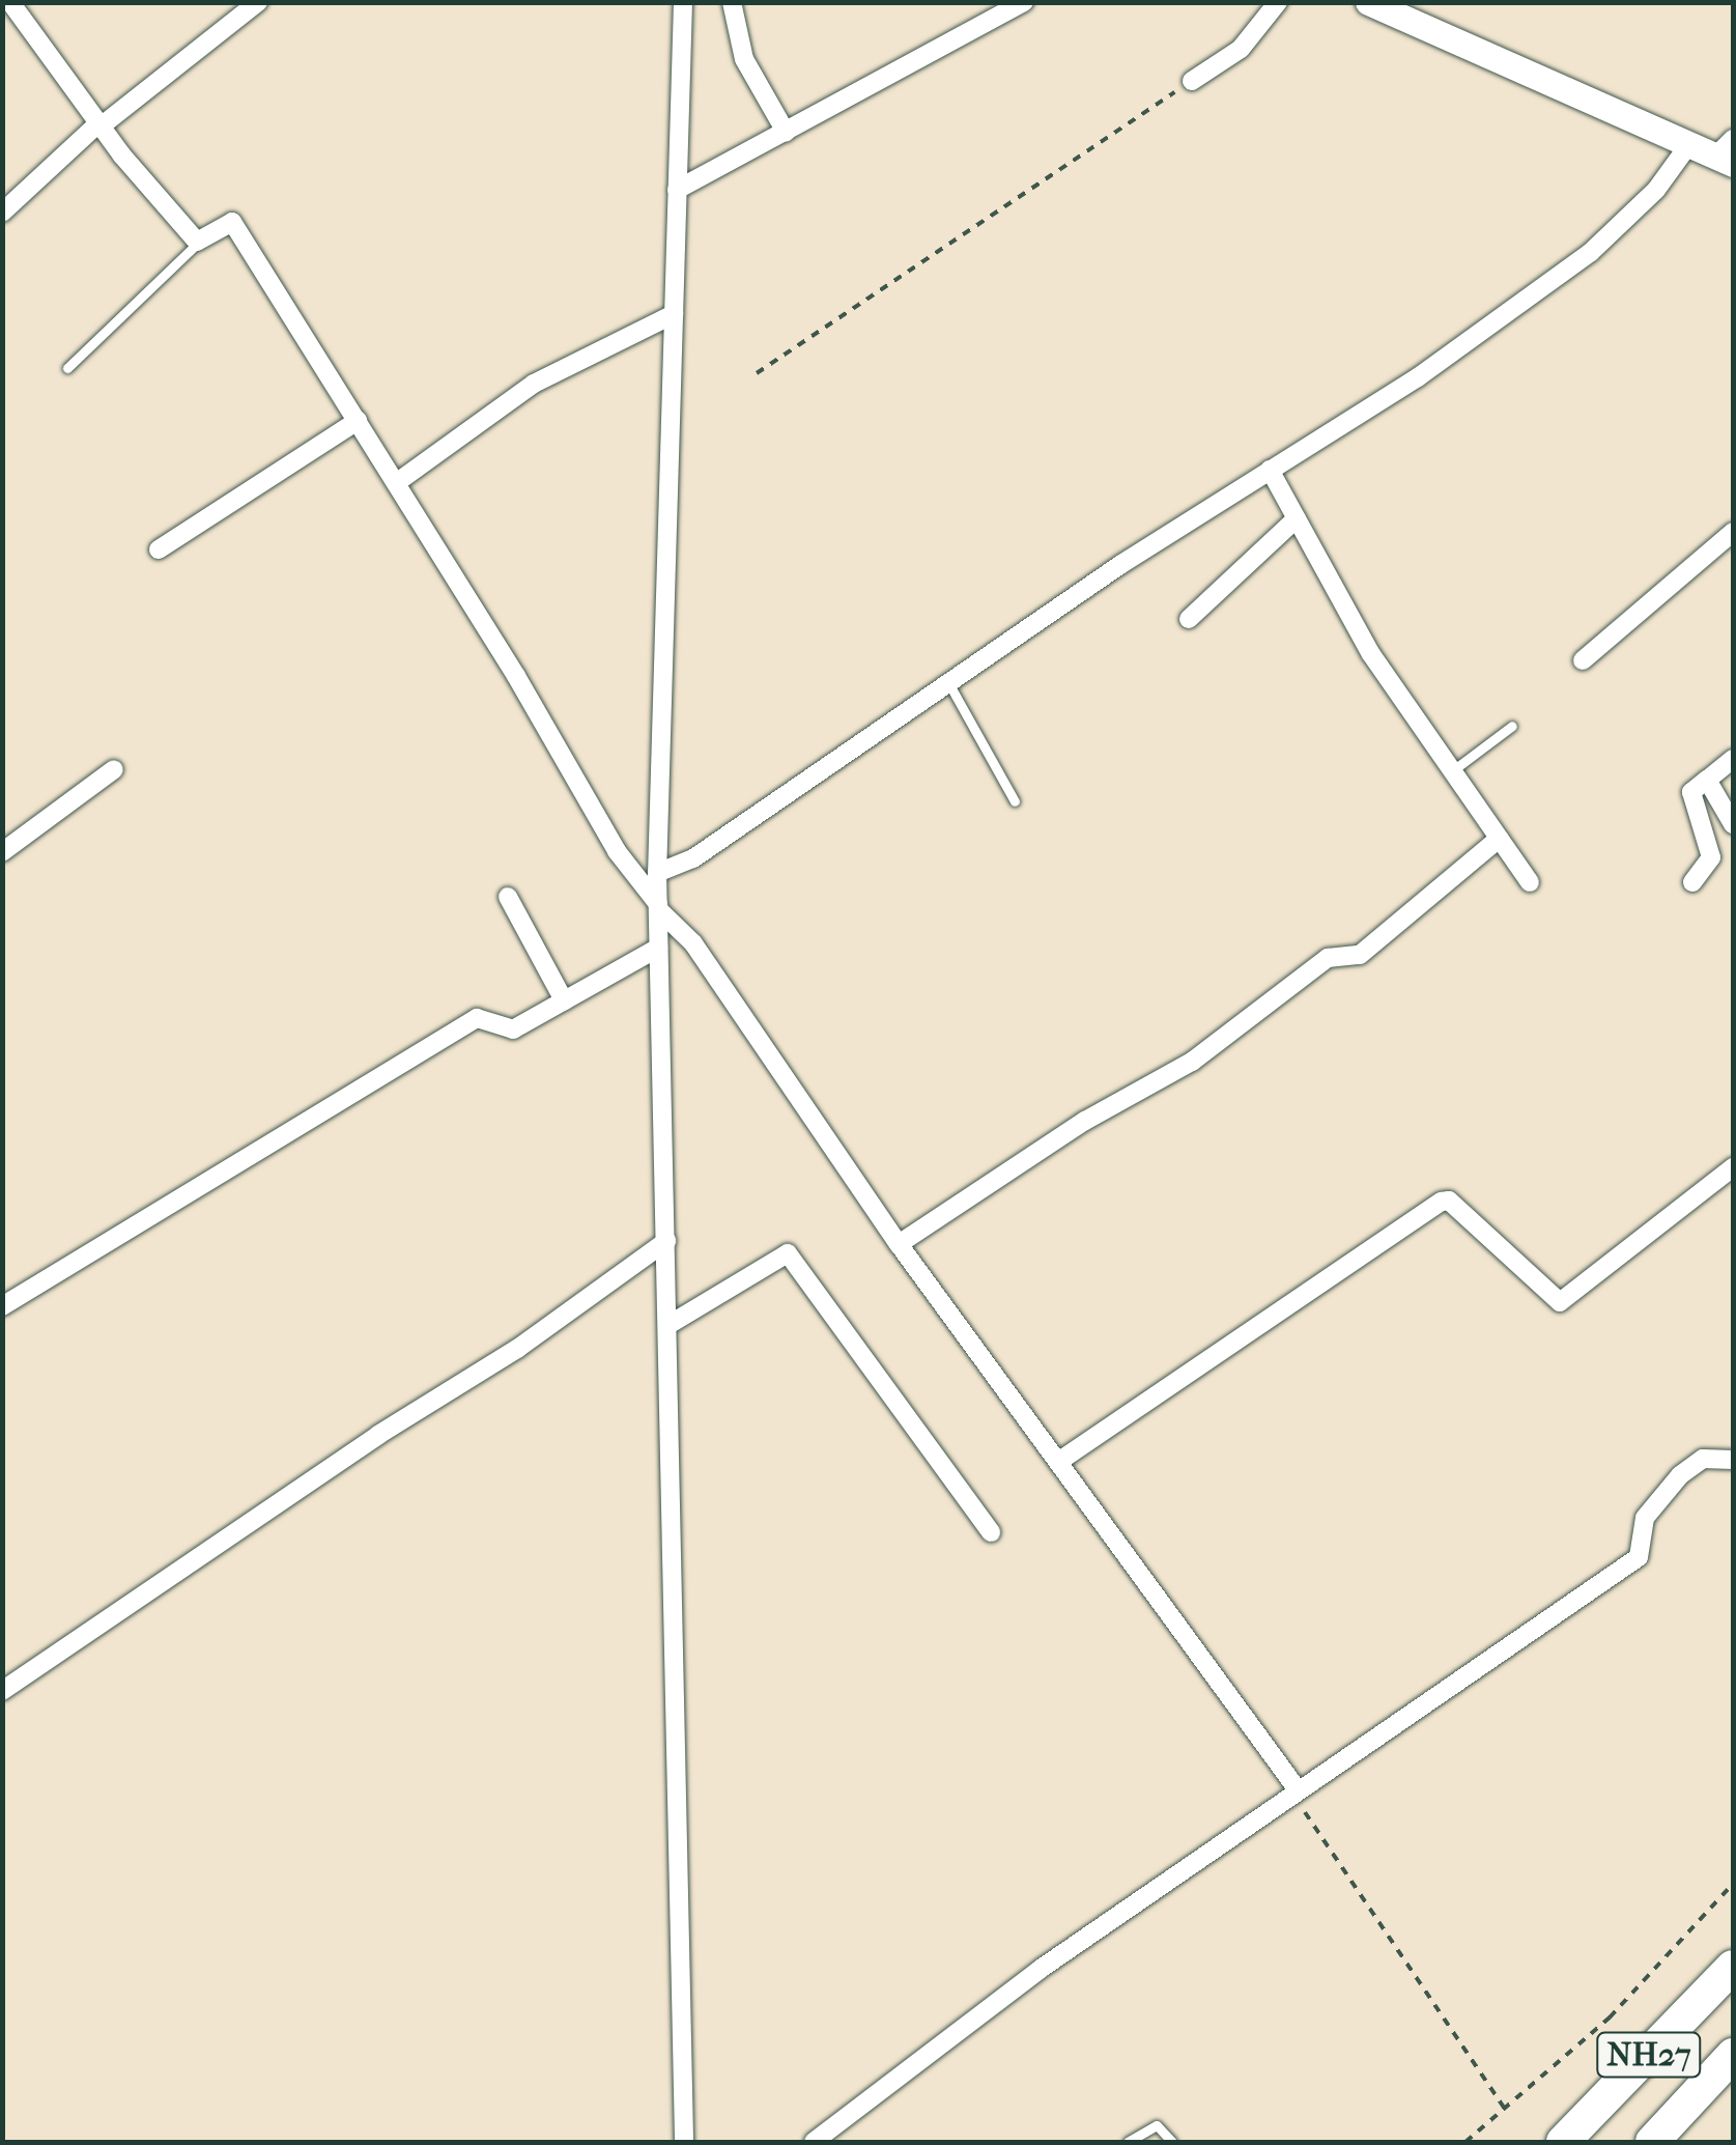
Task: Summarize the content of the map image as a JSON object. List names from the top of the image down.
{
  "streets": {
    "highway": ["NH27"]
  }
}
